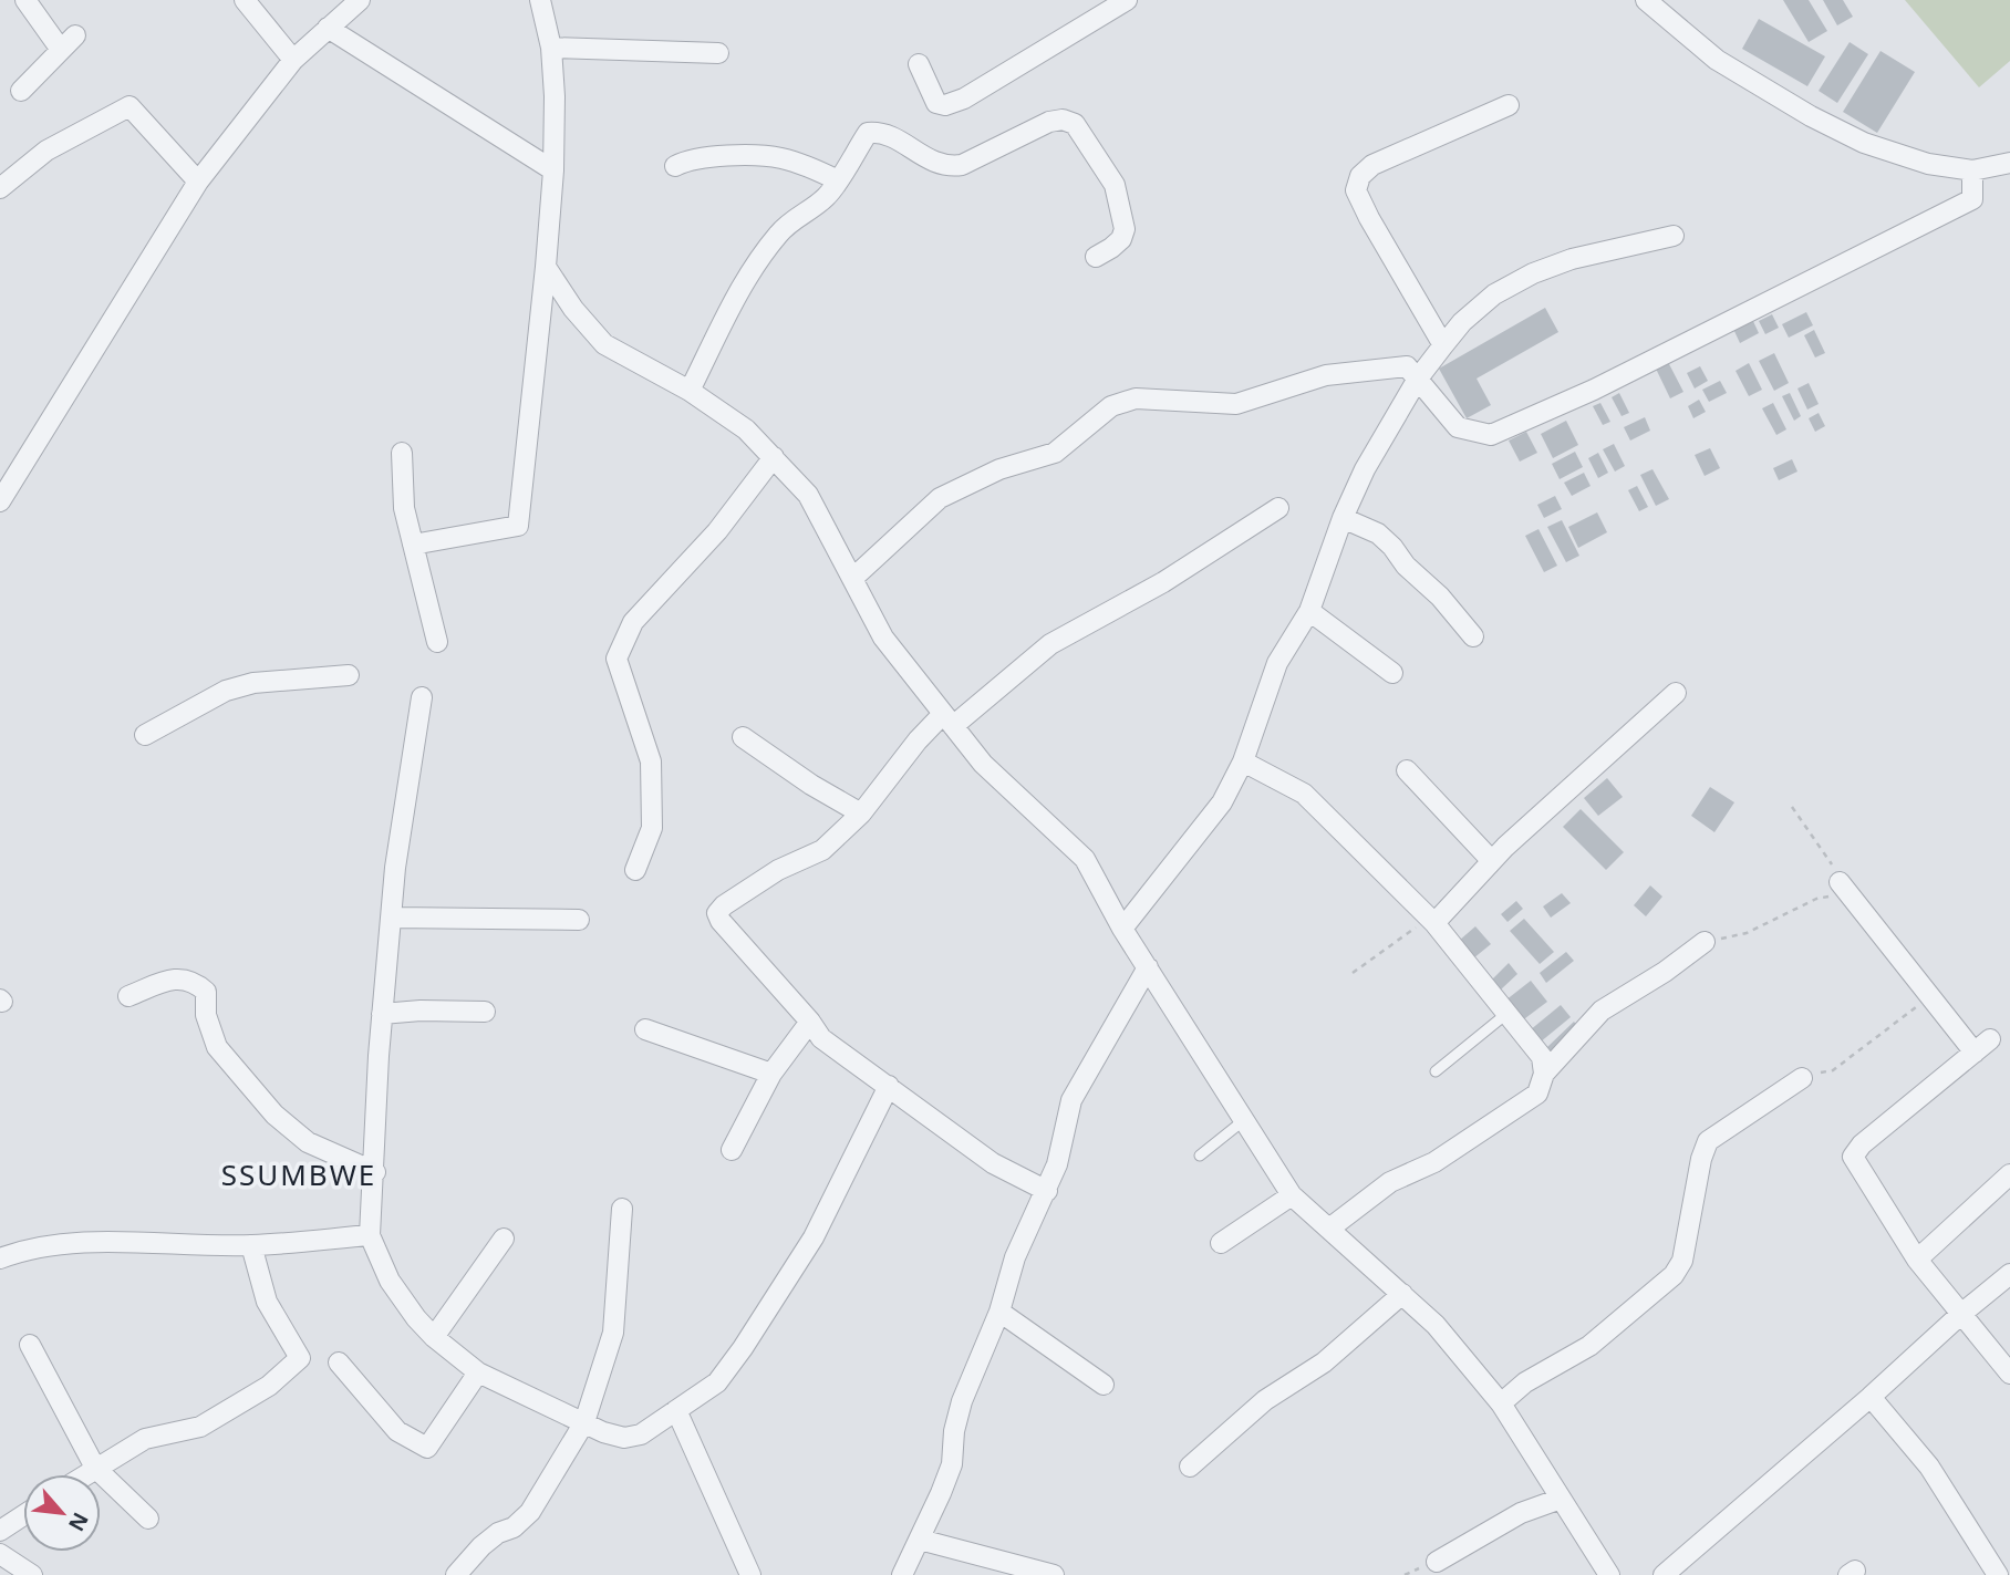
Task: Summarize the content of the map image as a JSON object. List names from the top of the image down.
{
  "districts": ["SSUMBWE"],
  "north": "bottom right"
}
